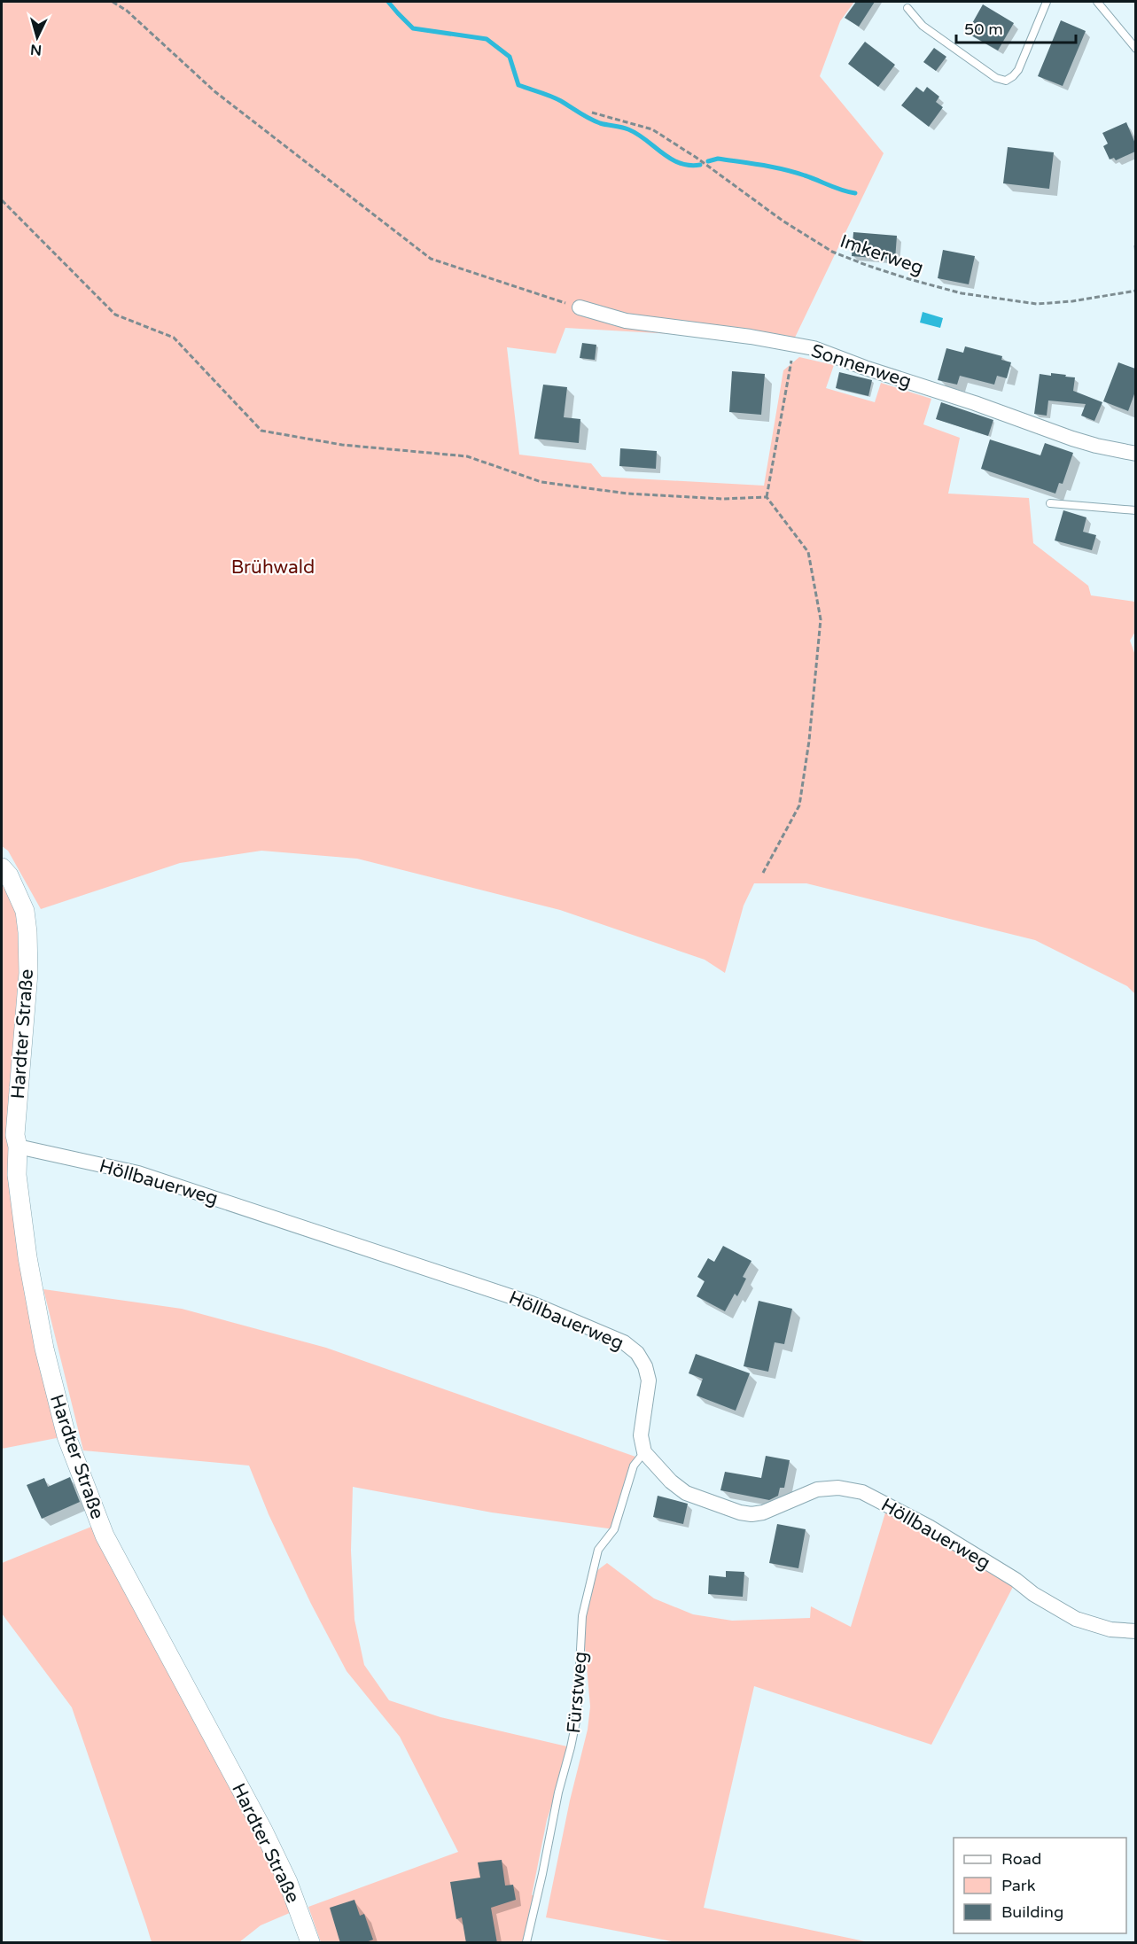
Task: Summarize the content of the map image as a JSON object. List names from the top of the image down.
{
  "streets": {
    "street": ["Sonnenweg", "Hardter Straße", "Höllbauerweg"],
    "lane": ["Fürstweg"],
    "path": ["Imkerweg"]
  },
  "crossings": [
    ["Hardter Straße", "Höllbauerweg"],
    ["Höllbauerweg", "Fürstweg"]
  ],
  "parks": ["Brühwald"],
  "legend": ["Road", "Park", "Building"],
  "scale_bar": "50 m",
  "north": "bottom"
}
